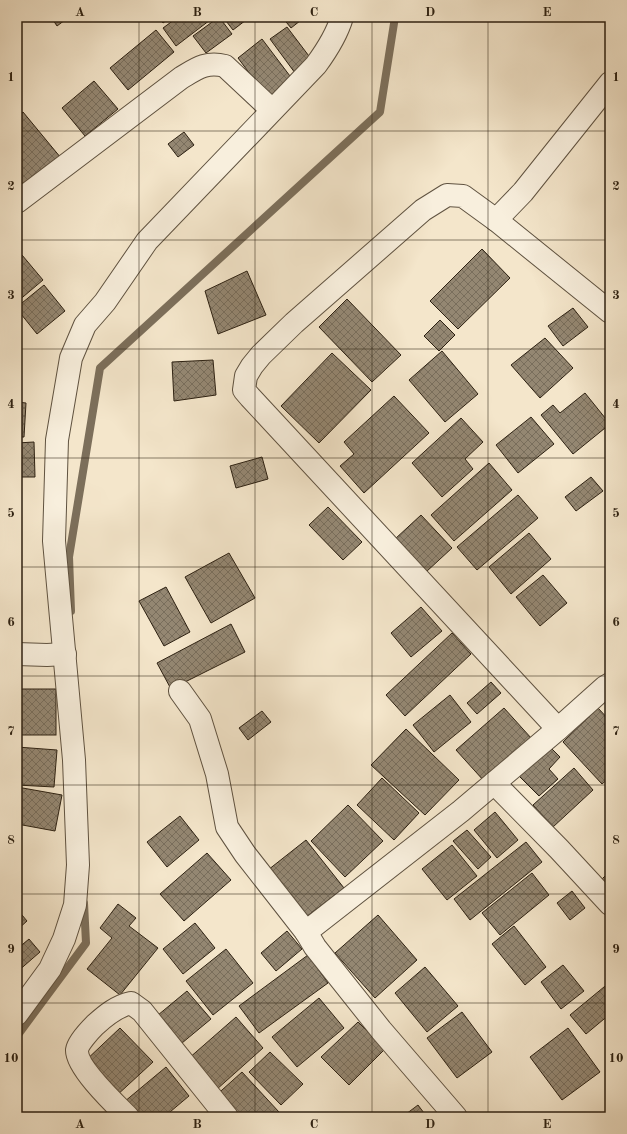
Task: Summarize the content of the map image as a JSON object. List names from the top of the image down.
{
  "grid": {
    "columns": [
      "A",
      "B",
      "C",
      "D",
      "E"
    ],
    "rows": [
      "1",
      "2",
      "3",
      "4",
      "5",
      "6",
      "7",
      "8",
      "9",
      "10"
    ]
  }
}
